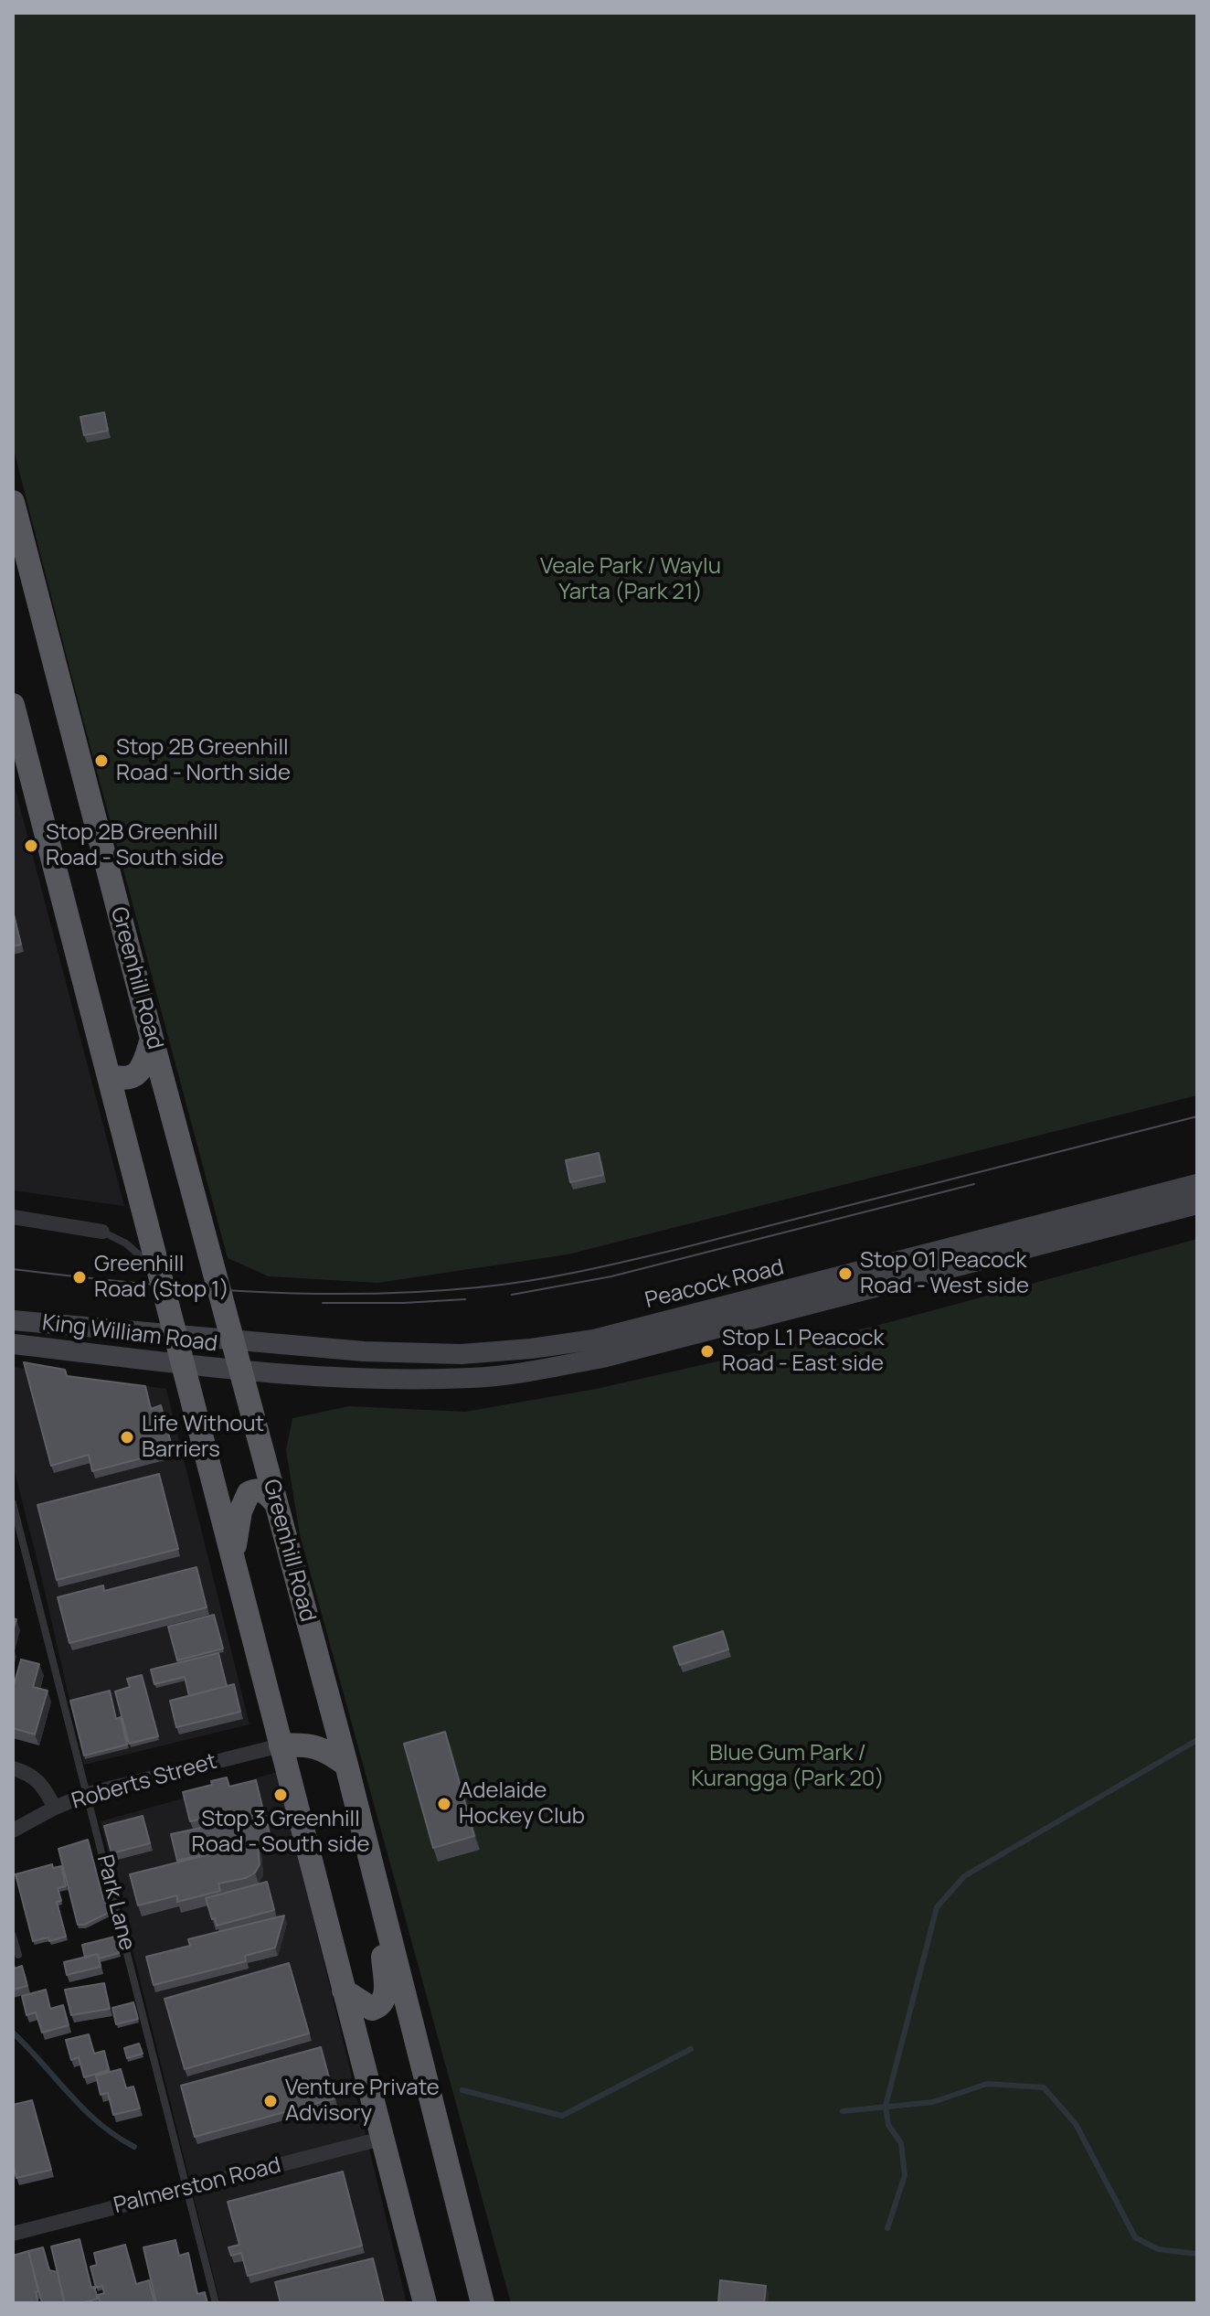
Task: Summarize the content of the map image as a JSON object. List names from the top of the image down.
{
  "streets": {
    "highway": ["Greenhill Road"],
    "main road": ["Peacock Road", "King William Road"],
    "street": ["Roberts Street", "Palmerston Road"],
    "lane": ["Park Lane"]
  },
  "crossings": [
    ["Greenhill Road", "Peacock Road"],
    ["Greenhill Road", "King William Road"],
    ["Peacock Road", "King William Road"],
    ["Roberts Street", "Park Lane"],
    ["Park Lane", "Palmerston Road"]
  ],
  "parks": ["Veale Park / Waylu Yarta (Park 21)", "Blue Gum Park / Kurangga (Park 20)"],
  "places": [
    "Stop 2B Greenhill Road - North side",
    "Stop 2B Greenhill Road - South side",
    "Stop O1 Peacock Road - West side",
    "Greenhill Road (Stop 1)",
    "Stop L1 Peacock Road - East side",
    "Life Without Barriers",
    "Stop 3 Greenhill Road - South side",
    "Adelaide Hockey Club",
    "Venture Private Advisory"
  ]
}
